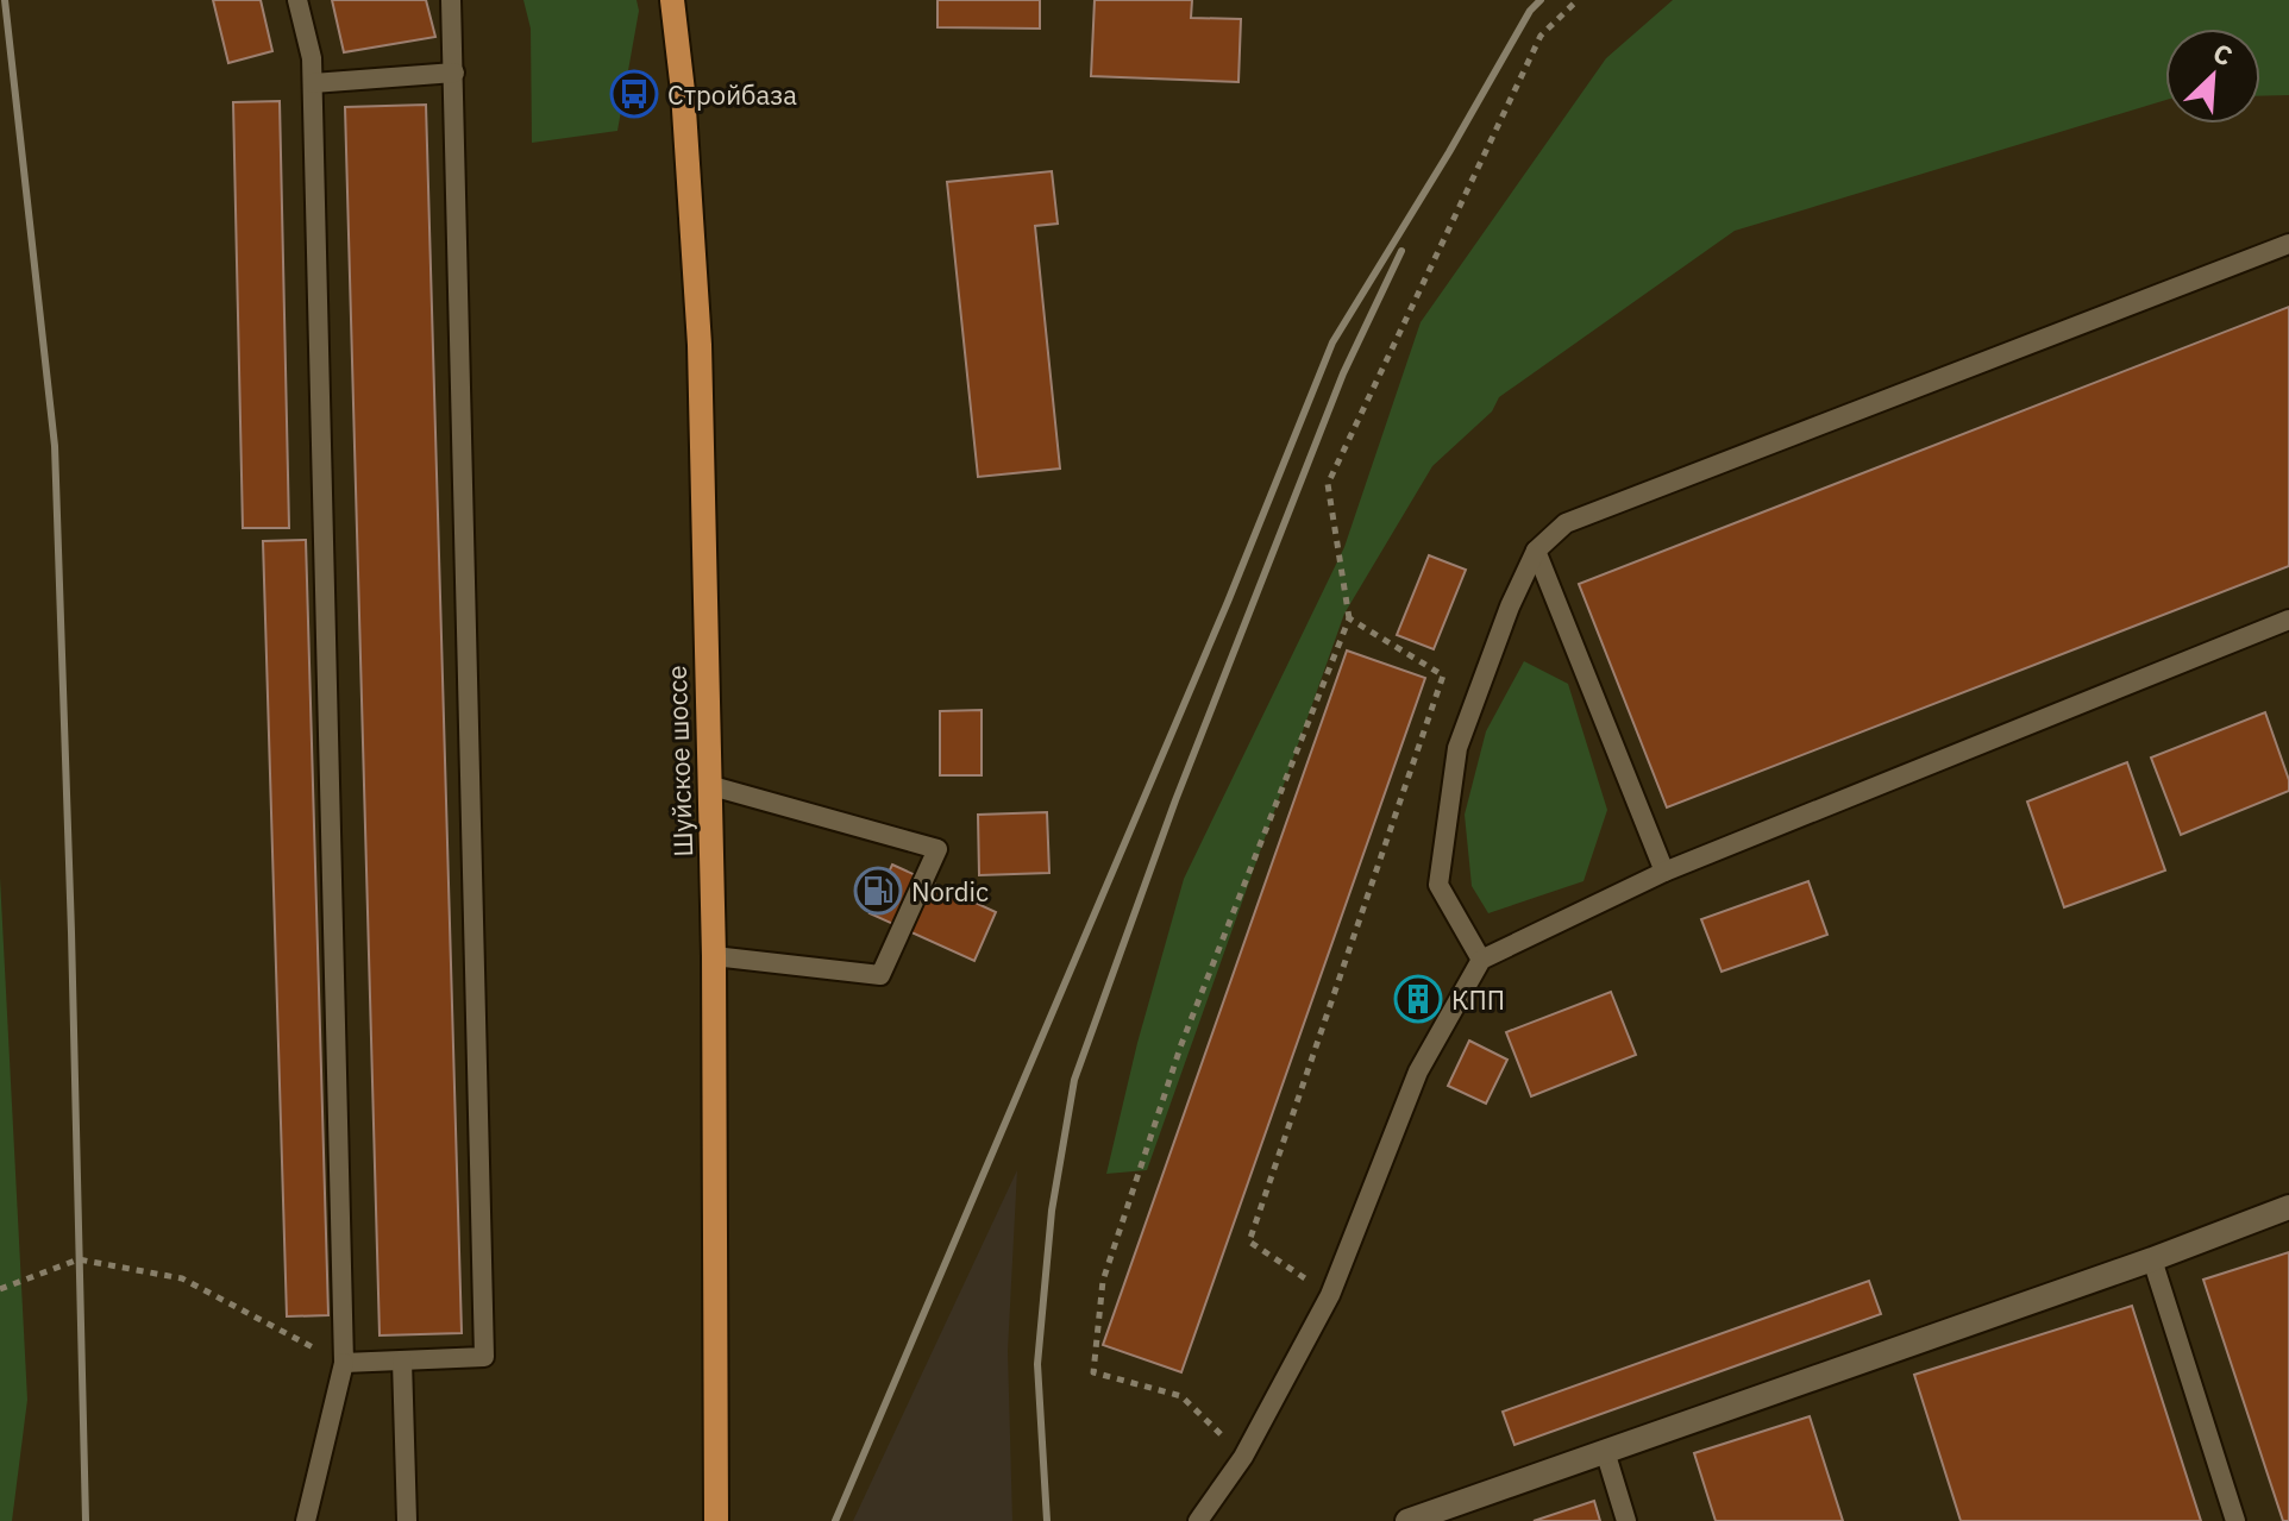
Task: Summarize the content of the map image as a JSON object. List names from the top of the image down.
{
  "streets": {
    "main road": ["Шуйское шоссе"]
  },
  "places": {
    "bus stop": ["Стройбаза"],
    "fuel station": ["Nordic"],
    "building": ["КПП"]
  },
  "north": "top right"
}
